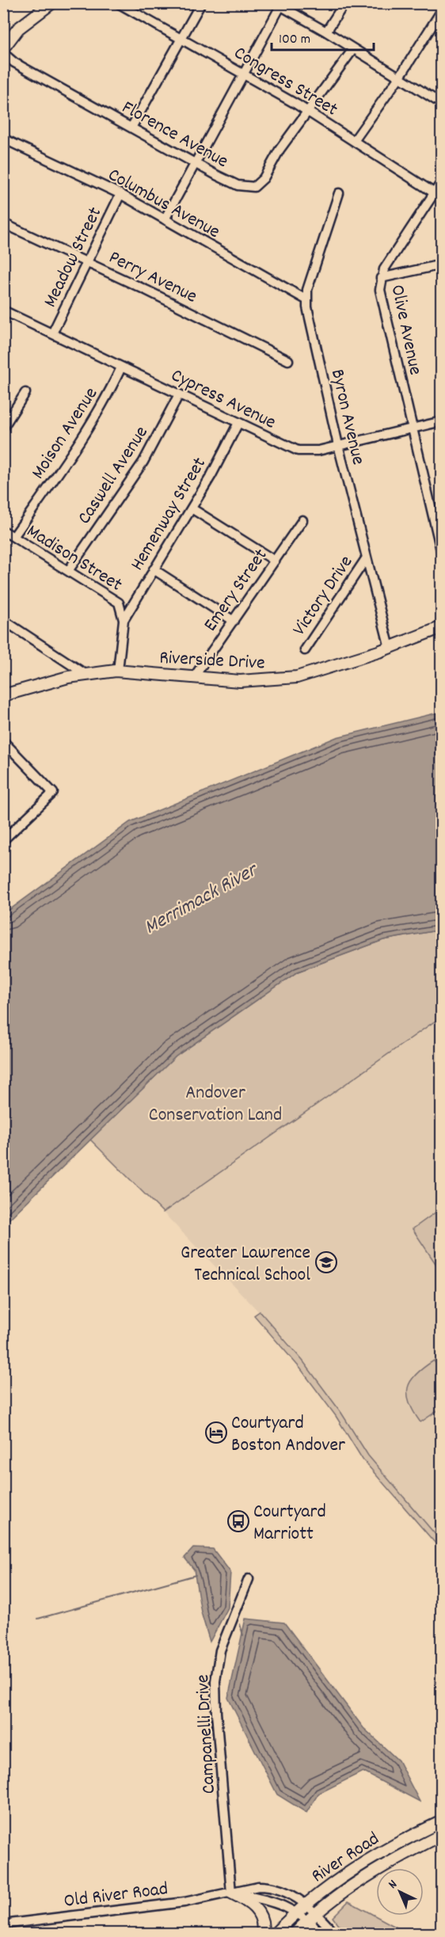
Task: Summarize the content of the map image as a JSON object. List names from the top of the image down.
{
  "streets": {
    "main road": ["Riverside Drive", "River Road"],
    "street": [
      "Congress Street",
      "Florence Avenue",
      "Columbus Avenue",
      "Meadow Street",
      "Perry Avenue",
      "Olive Avenue",
      "Cypress Avenue",
      "Byron Avenue",
      "Moison Avenue",
      "Caswell Avenue",
      "Hemenway Street",
      "Madison Street",
      "Emery Street",
      "Victory Drive",
      "Campanelli Drive",
      "Old River Road"
    ]
  },
  "crossings": [
    ["Congress Street", "Florence Avenue"],
    ["Columbus Avenue", "Meadow Street"],
    ["Columbus Avenue", "Byron Avenue"],
    ["Meadow Street", "Perry Avenue"],
    ["Meadow Street", "Cypress Avenue"],
    ["Olive Avenue", "Cypress Avenue"],
    ["Cypress Avenue", "Byron Avenue"],
    ["Cypress Avenue", "Moison Avenue"],
    ["Cypress Avenue", "Caswell Avenue"],
    ["Cypress Avenue", "Hemenway Street"],
    ["Byron Avenue", "Victory Drive"],
    ["Byron Avenue", "Riverside Drive"],
    ["Moison Avenue", "Madison Street"],
    ["Caswell Avenue", "Madison Street"],
    ["Hemenway Street", "Madison Street"],
    ["Madison Street", "Riverside Drive"],
    ["Emery Street", "Riverside Drive"],
    ["Campanelli Drive", "Old River Road"],
    ["River Road", "Old River Road"]
  ],
  "water": ["Merrimack River"],
  "parks": ["Andover Conservation Land"],
  "places": {
    "school or university": ["Greater Lawrence Technical School"],
    "hotel": ["Courtyard Boston Andover"],
    "bus stop": ["Courtyard Marriott"]
  },
  "scale_bar": "100 m",
  "north": "top left"
}
